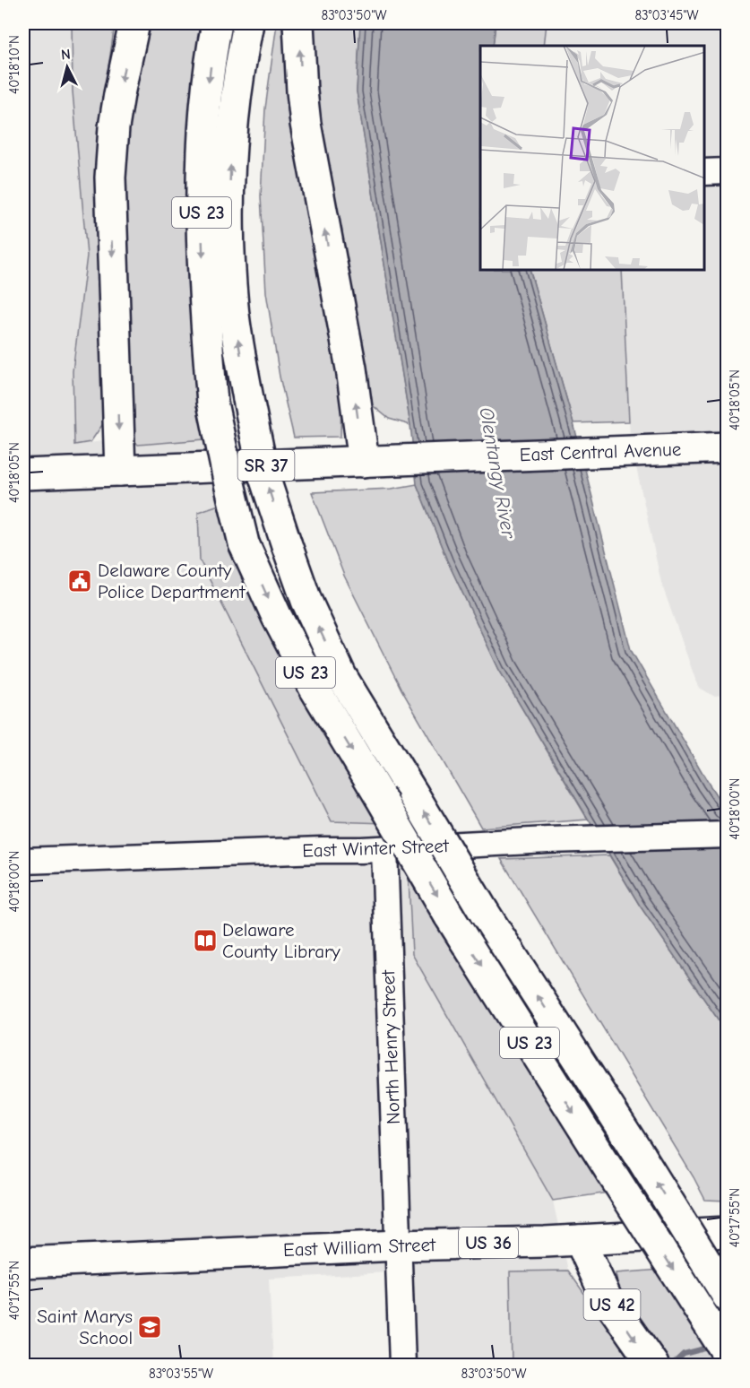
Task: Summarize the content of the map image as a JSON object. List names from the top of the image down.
{
  "streets": {
    "highway": [
      "US 23",
      "East Central Avenue",
      "SR 37",
      "US 36",
      "East William Street",
      "US 42"
    ],
    "street": ["East Winter Street", "North Henry Street"]
  },
  "crossings": [
    ["East Winter Street", "North Henry Street"],
    ["North Henry Street", "East William Street"],
    ["East William Street", "US 42"]
  ],
  "water": ["Olentangy River"],
  "places": {
    "public building": ["Delaware County Police Department"],
    "library": ["Delaware County Library"],
    "school or university": ["Saint Marys School"]
  },
  "north": "top",
  "coordinates": [
    "83°03'50\"W",
    "83°03'45\"W",
    "40°18'10\"N",
    "40°18'05\"N",
    "40°18'00\"N",
    "40°17'55\"N",
    "83°03'55\"W"
  ]
}
